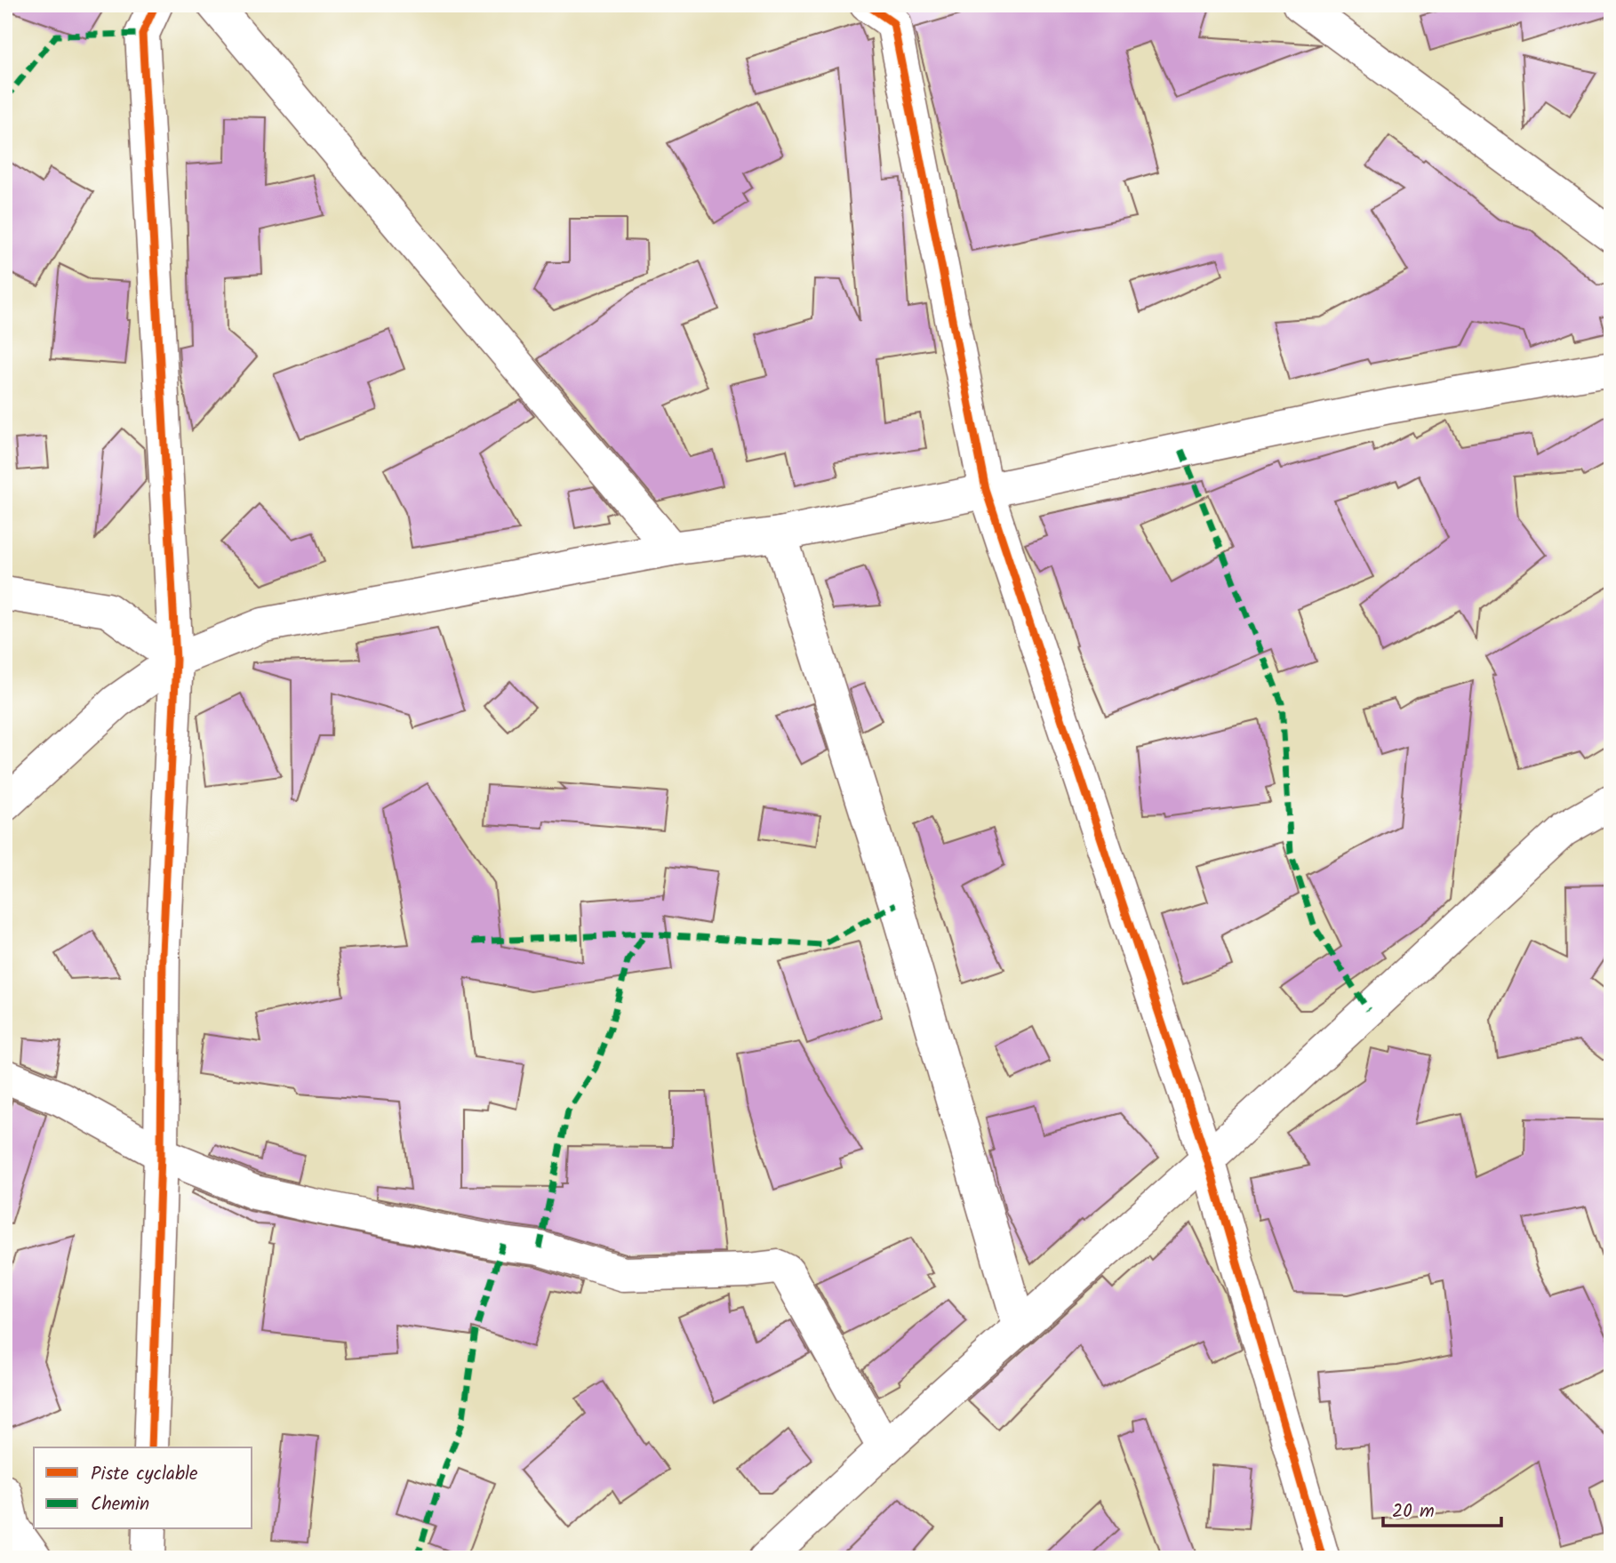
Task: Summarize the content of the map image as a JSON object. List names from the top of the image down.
{
  "legend": ["Piste cyclable", "Chemin"],
  "scale_bar": "20 m"
}
